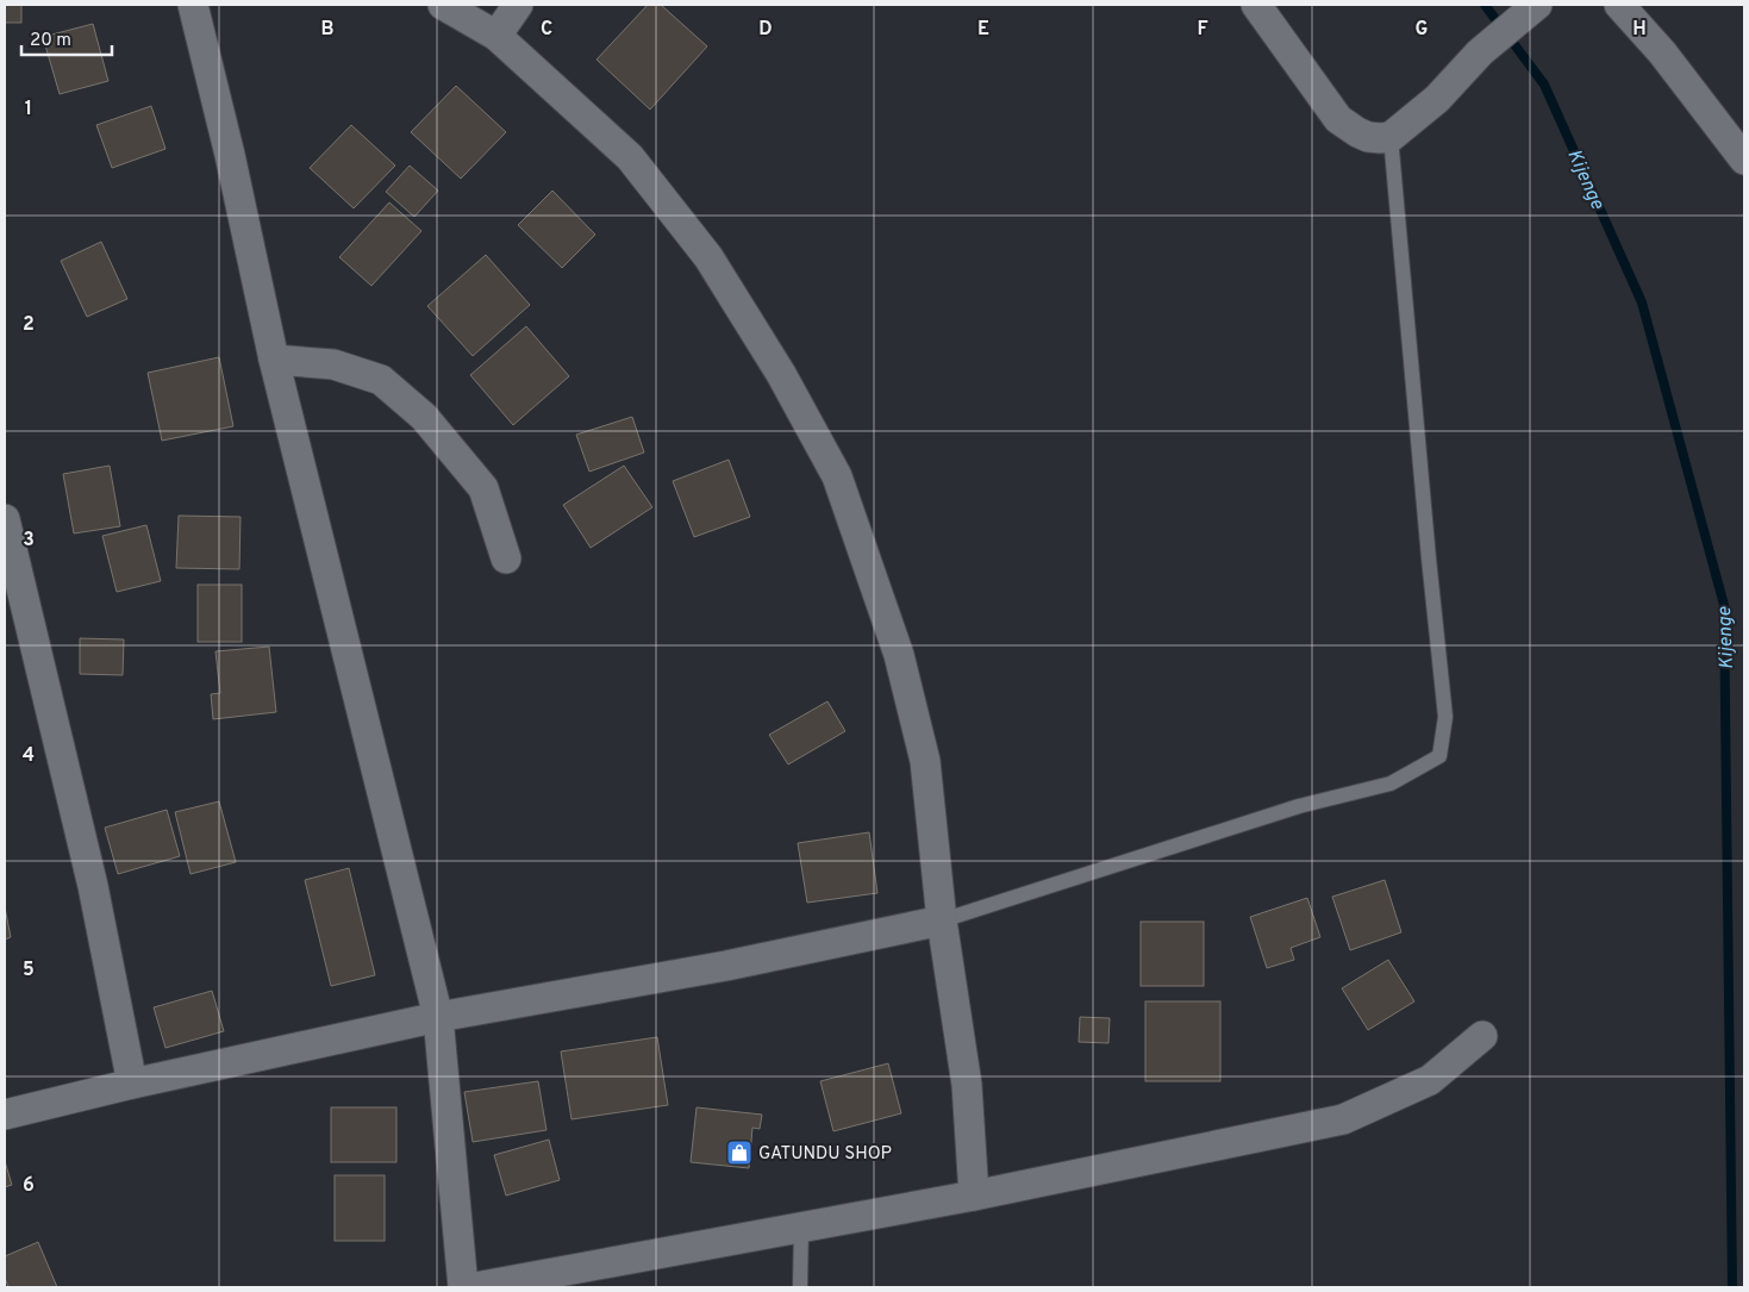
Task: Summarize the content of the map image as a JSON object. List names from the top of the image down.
{
  "water": ["Kijenge"],
  "places": {
    "shop": ["GATUNDU SHOP"]
  },
  "scale_bar": "20 m",
  "grid": {
    "columns": [
      "B",
      "C",
      "D",
      "E",
      "F",
      "G",
      "H"
    ],
    "rows": [
      "1",
      "2",
      "3",
      "4",
      "5",
      "6"
    ]
  }
}
